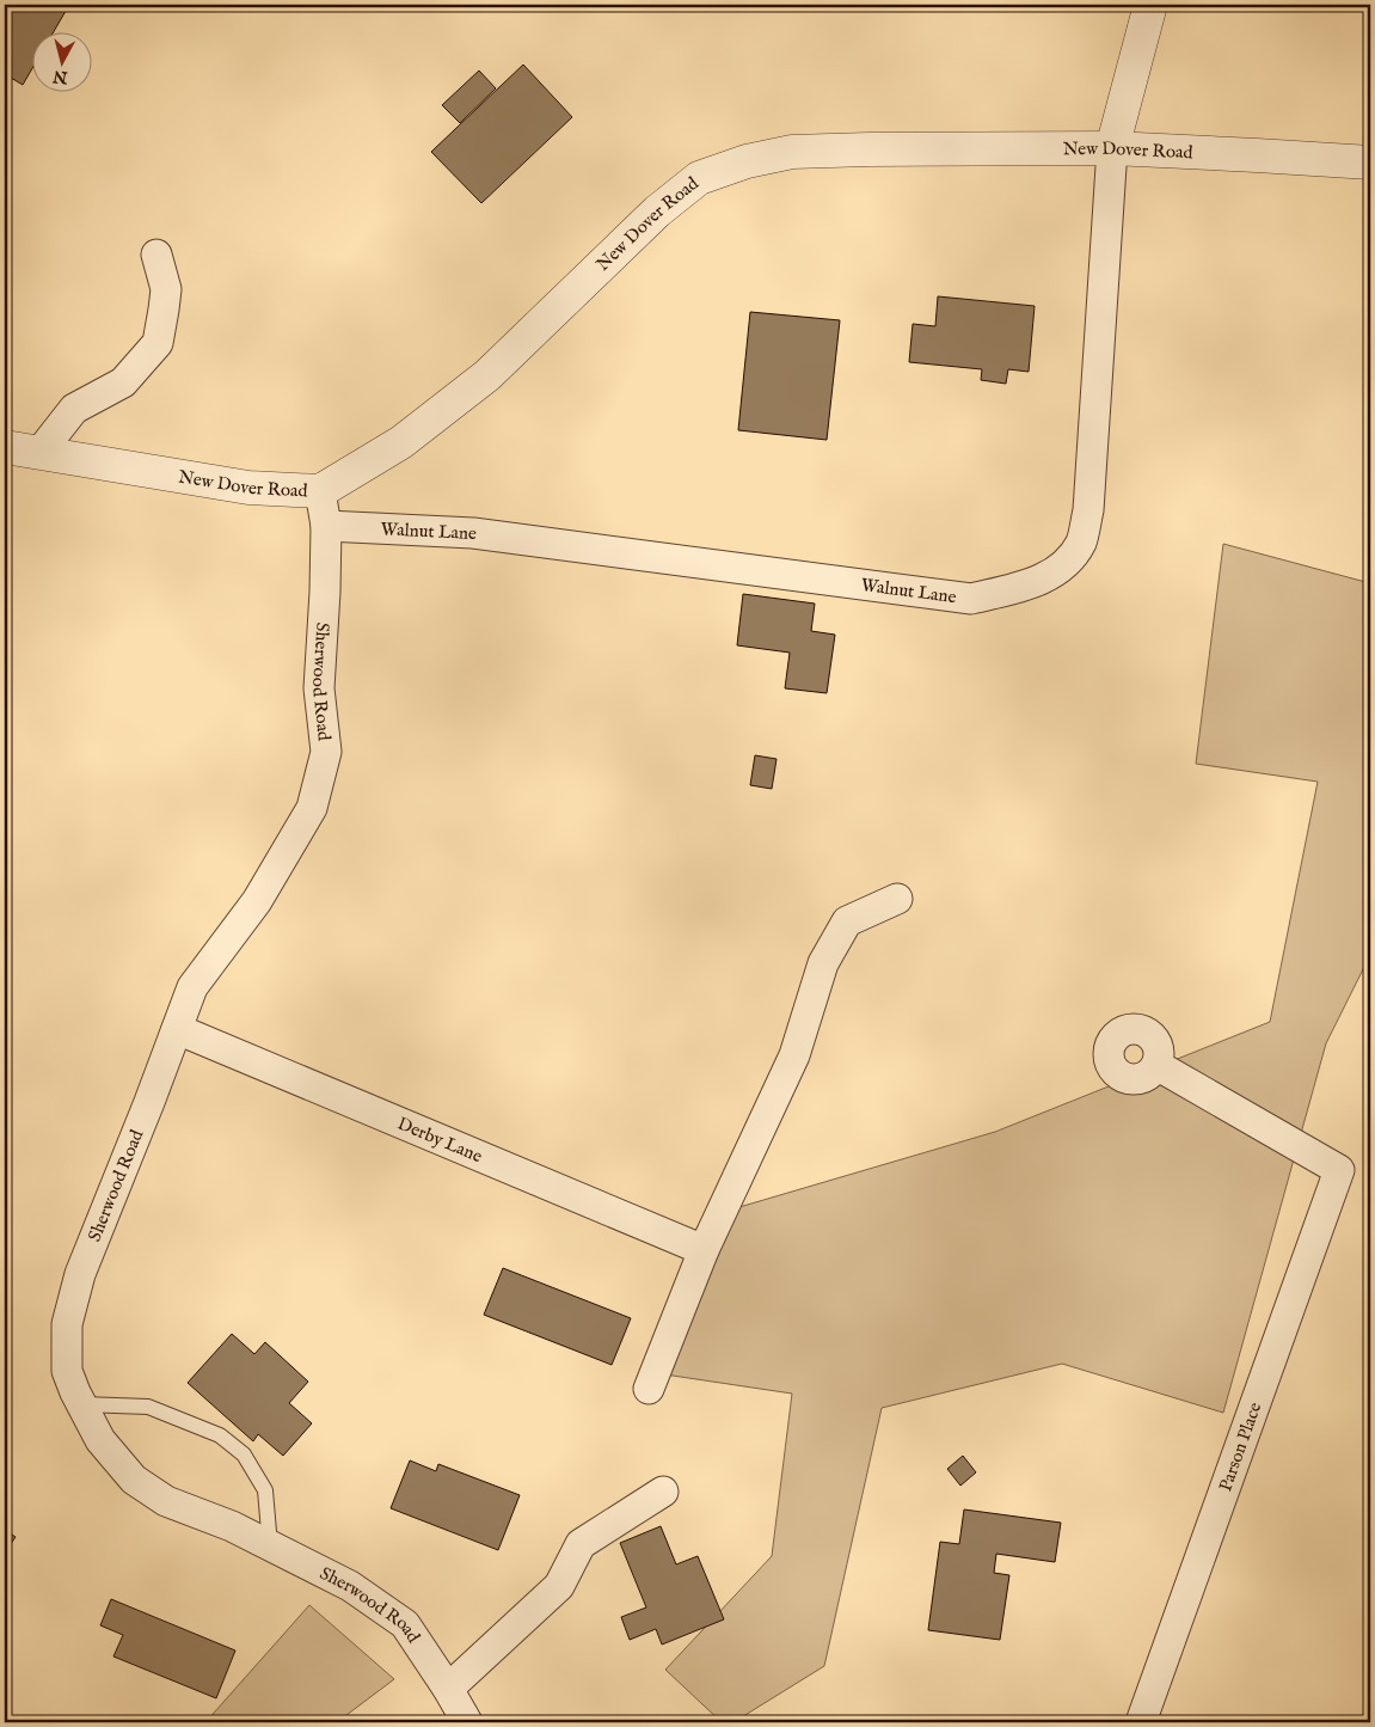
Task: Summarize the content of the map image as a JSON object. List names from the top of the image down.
{
  "streets": {
    "street": [
      "New Dover Road",
      "Walnut Lane",
      "Sherwood Road",
      "Derby Lane",
      "Parson Place"
    ]
  },
  "crossings": [
    ["New Dover Road", "Walnut Lane"],
    ["New Dover Road", "Sherwood Road"],
    ["Walnut Lane", "Sherwood Road"],
    ["Sherwood Road", "Derby Lane"]
  ],
  "north": "bottom"
}
